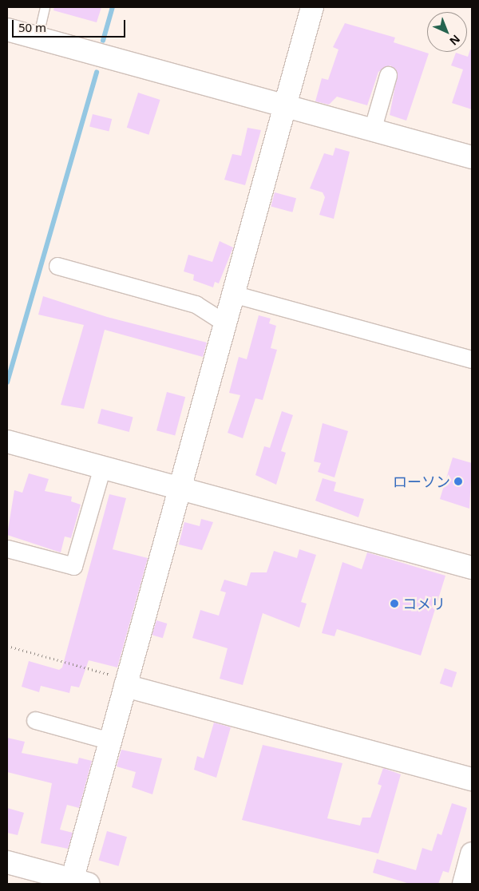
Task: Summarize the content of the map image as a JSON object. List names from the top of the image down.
{
  "places": ["ローソン", "コメリ"],
  "scale_bar": "50 m",
  "north": "bottom right"
}
